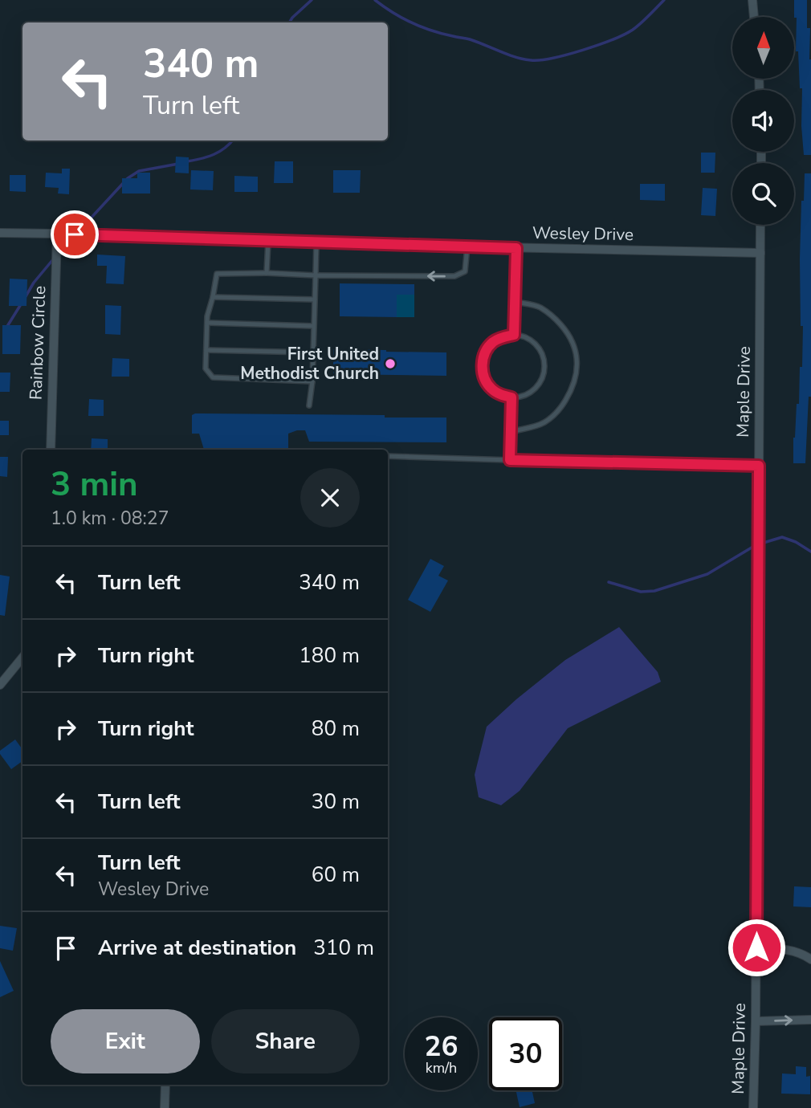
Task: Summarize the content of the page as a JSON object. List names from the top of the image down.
{
  "streets": {
    "street": ["Wesley Drive", "Rainbow Circle", "Maple Drive"]
  },
  "crossings": [
    ["Wesley Drive", "Rainbow Circle"],
    ["Wesley Drive", "Maple Drive"]
  ],
  "places": ["First United Methodist Church"],
  "north": "top",
  "page": {
    "turn": ["340 m", "Turn left"],
    "heading": ["3 min", "1.0 km · 08:27"],
    "list": [
      {
        "name": "Turn left",
        "value": "340 m"
      },
      {
        "name": "Turn right",
        "value": "180 m"
      },
      {
        "name": "Turn right",
        "value": "80 m"
      },
      {
        "name": "Turn left",
        "value": "30 m"
      },
      {
        "name": "Turn left",
        "note": "Wesley Drive",
        "value": "60 m"
      },
      {
        "name": "Arrive at destination",
        "value": "310 m"
      }
    ],
    "buttons": ["Exit", "Share"],
    "speed": "26 km/h",
    "limit": "30"
  }
}
